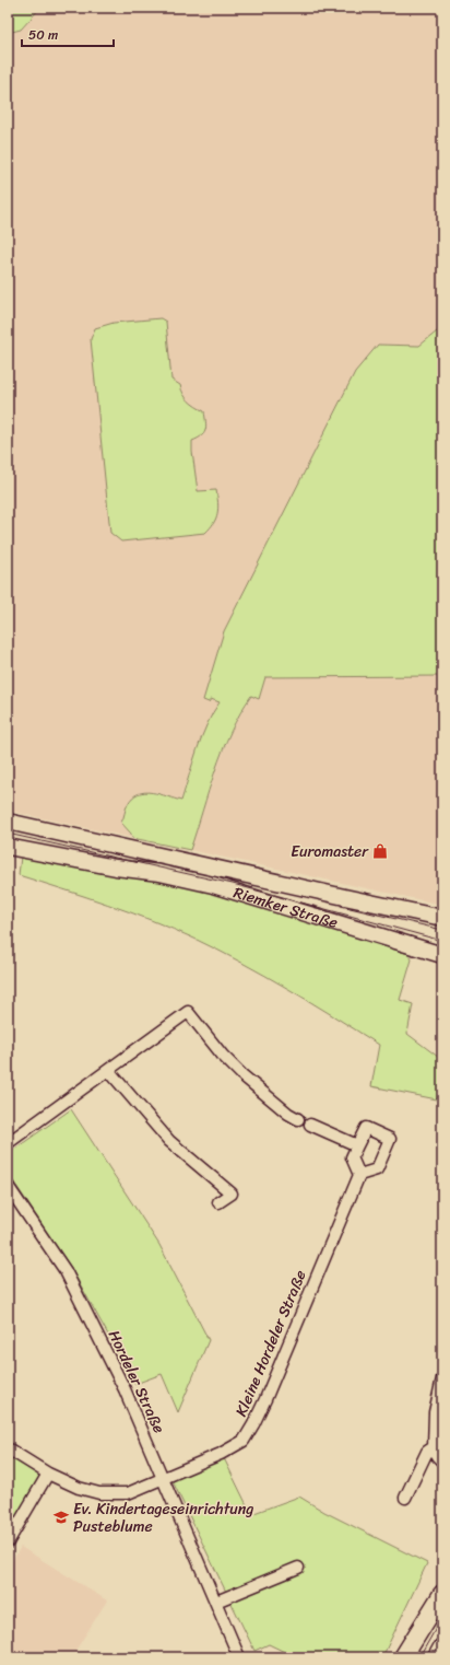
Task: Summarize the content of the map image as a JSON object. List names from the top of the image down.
{
  "streets": {
    "main road": ["Riemker Straße"],
    "street": ["Kleine Hordeler Straße", "Hordeler Straße"]
  },
  "crossings": [
    ["Kleine Hordeler Straße", "Hordeler Straße"]
  ],
  "places": {
    "shop": ["Euromaster"],
    "school or university": ["Ev. Kindertageseinrichtung Pusteblume"]
  },
  "scale_bar": "50 m"
}
